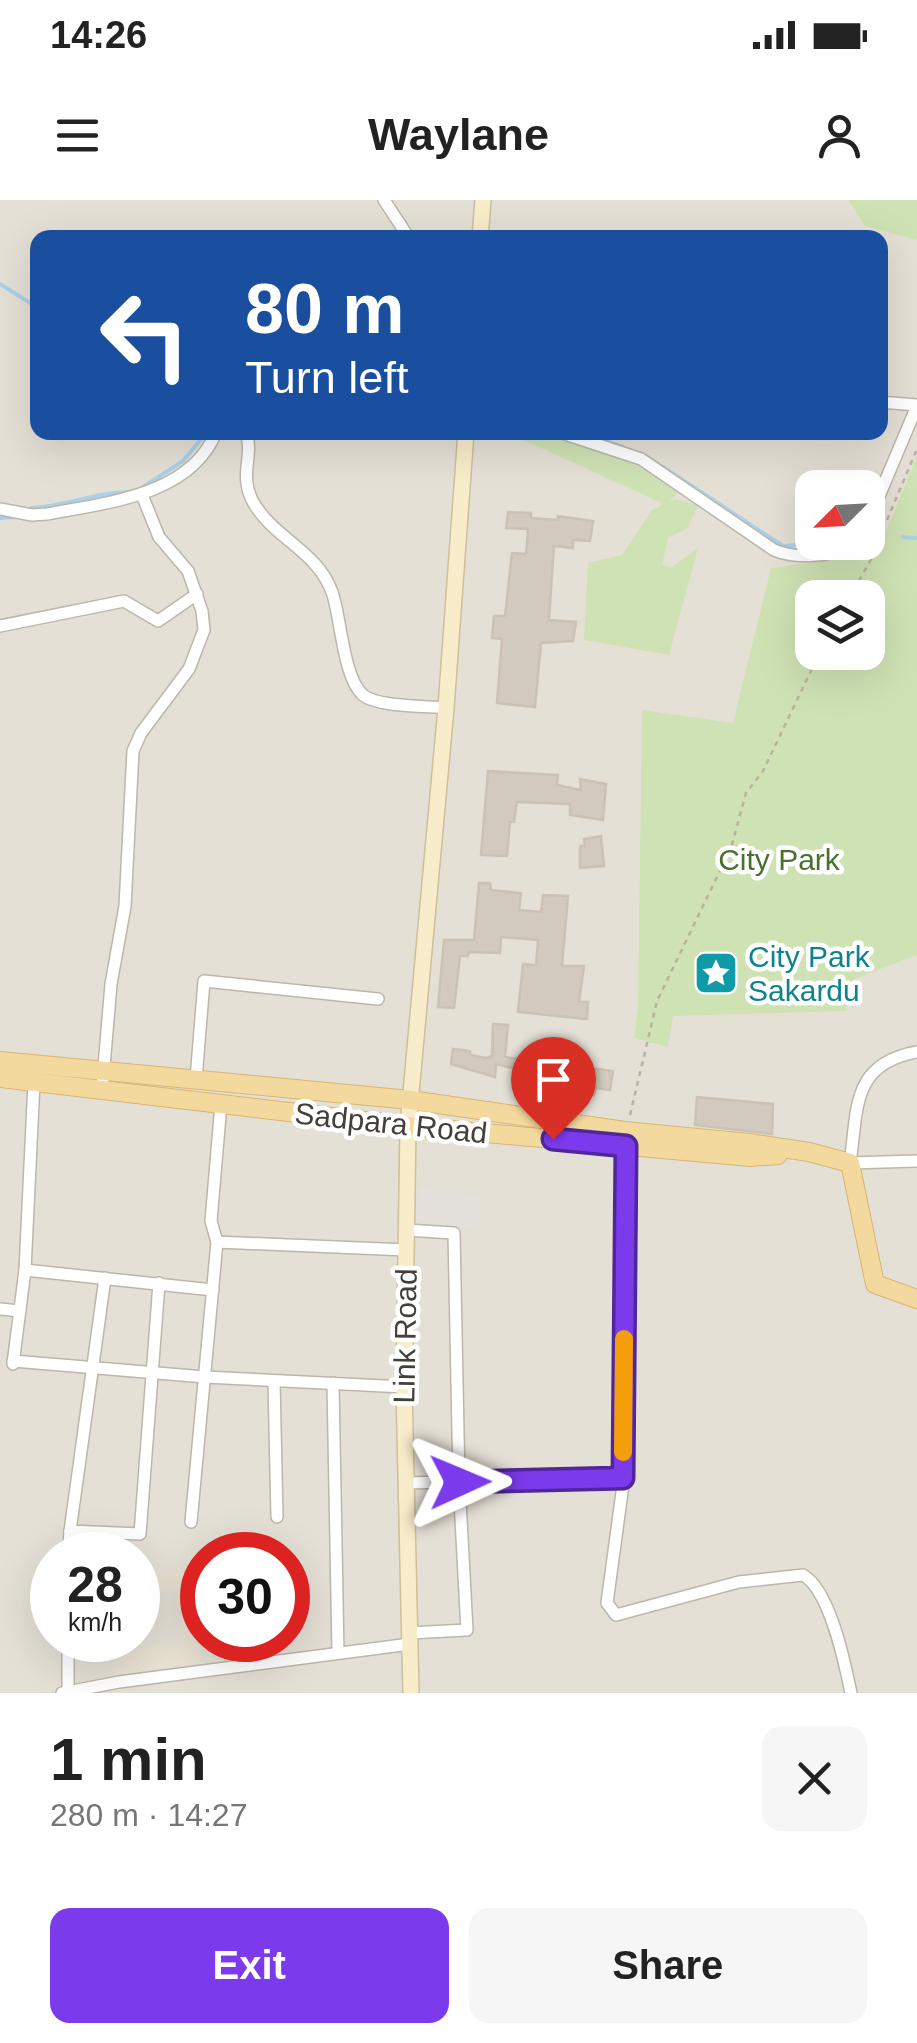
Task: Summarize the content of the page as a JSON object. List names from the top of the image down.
{
  "streets": {
    "main road": ["Sadpara Road", "Link Road"]
  },
  "crossings": [
    ["Sadpara Road", "Link Road"]
  ],
  "parks": ["City Park"],
  "places": {
    "place": ["City Park Sakardu"]
  },
  "north": "bottom left",
  "page": {
    "status": "14:26",
    "header": "Waylane",
    "turn": ["80 m", "Turn left"],
    "speed": "28 km/h",
    "limit": "30",
    "heading": ["1 min", "280 m · 14:27"],
    "buttons": ["Exit", "Share"]
  }
}
